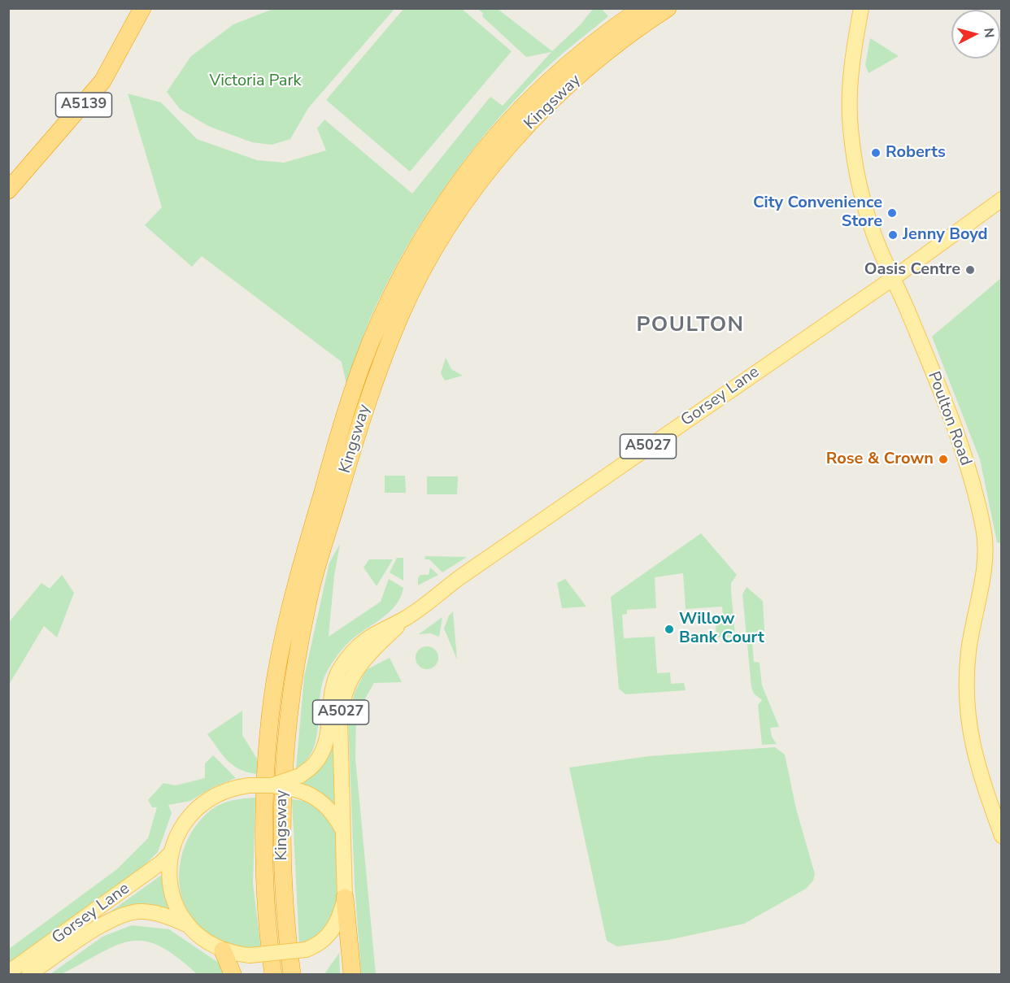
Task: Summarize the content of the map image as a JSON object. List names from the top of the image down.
{
  "streets": {
    "highway": ["Kingsway", "A5139"],
    "main road": ["Gorsey Lane", "Poulton Road", "A5027"]
  },
  "crossings": [
    ["Gorsey Lane", "Poulton Road"],
    ["Gorsey Lane", "A5027"],
    ["Poulton Road", "A5027"]
  ],
  "districts": ["POULTON"],
  "parks": ["Victoria Park"],
  "places": [
    "Roberts",
    "City Convenience Store",
    "Jenny Boyd",
    "Oasis Centre",
    "Rose & Crown",
    "Willow Bank Court"
  ],
  "north": "right"
}
